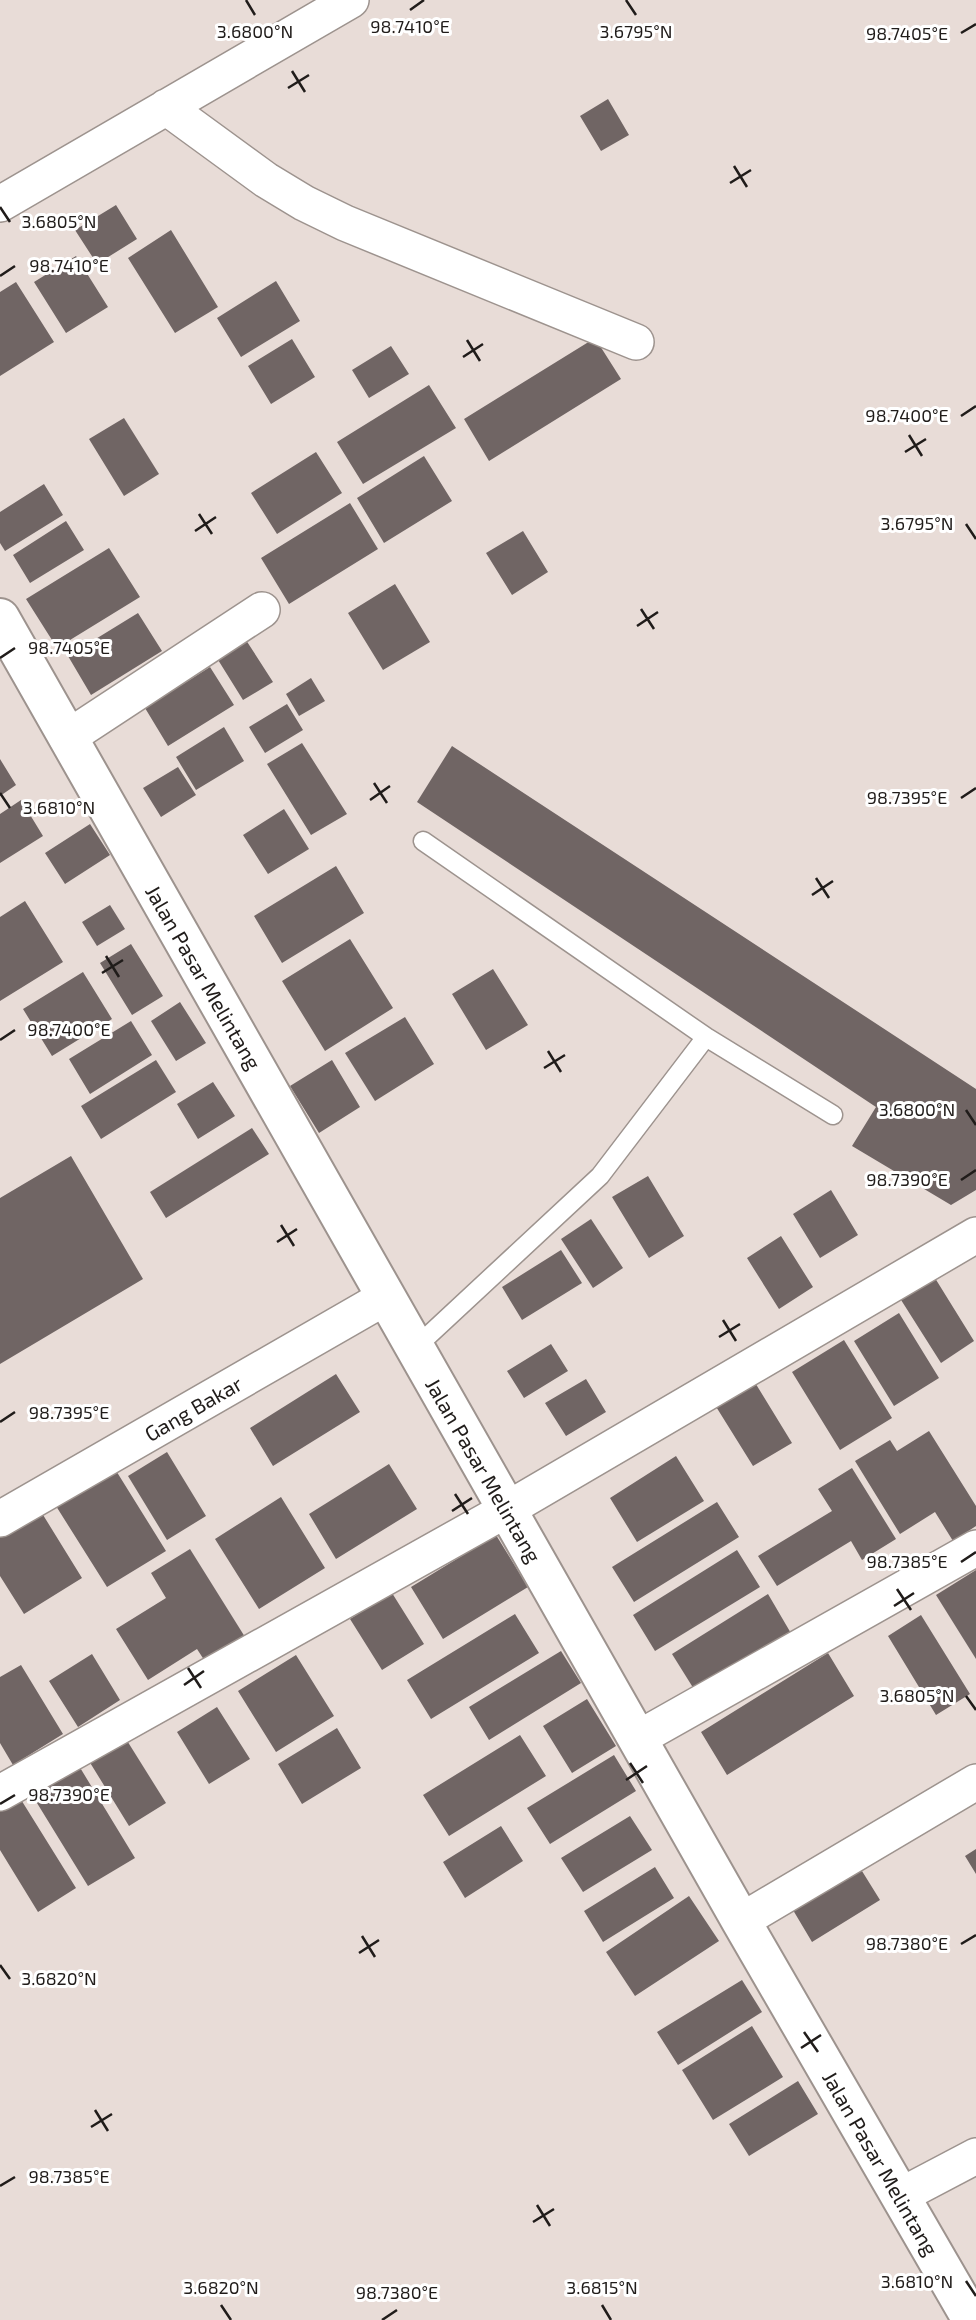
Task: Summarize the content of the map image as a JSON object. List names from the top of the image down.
{
  "streets": {
    "street": ["Jalan Pasar Melintang", "Gang Bakar"]
  },
  "crossings": [
    ["Jalan Pasar Melintang", "Gang Bakar"]
  ],
  "coordinates": [
    "98.7410°E",
    "3.6800°N",
    "3.6795°N",
    "98.7405°E",
    "3.6805°N",
    "98.7400°E",
    "98.7395°E",
    "3.6810°N",
    "98.7390°E",
    "98.7385°E",
    "98.7380°E",
    "3.6820°N",
    "3.6815°N"
  ]
}
